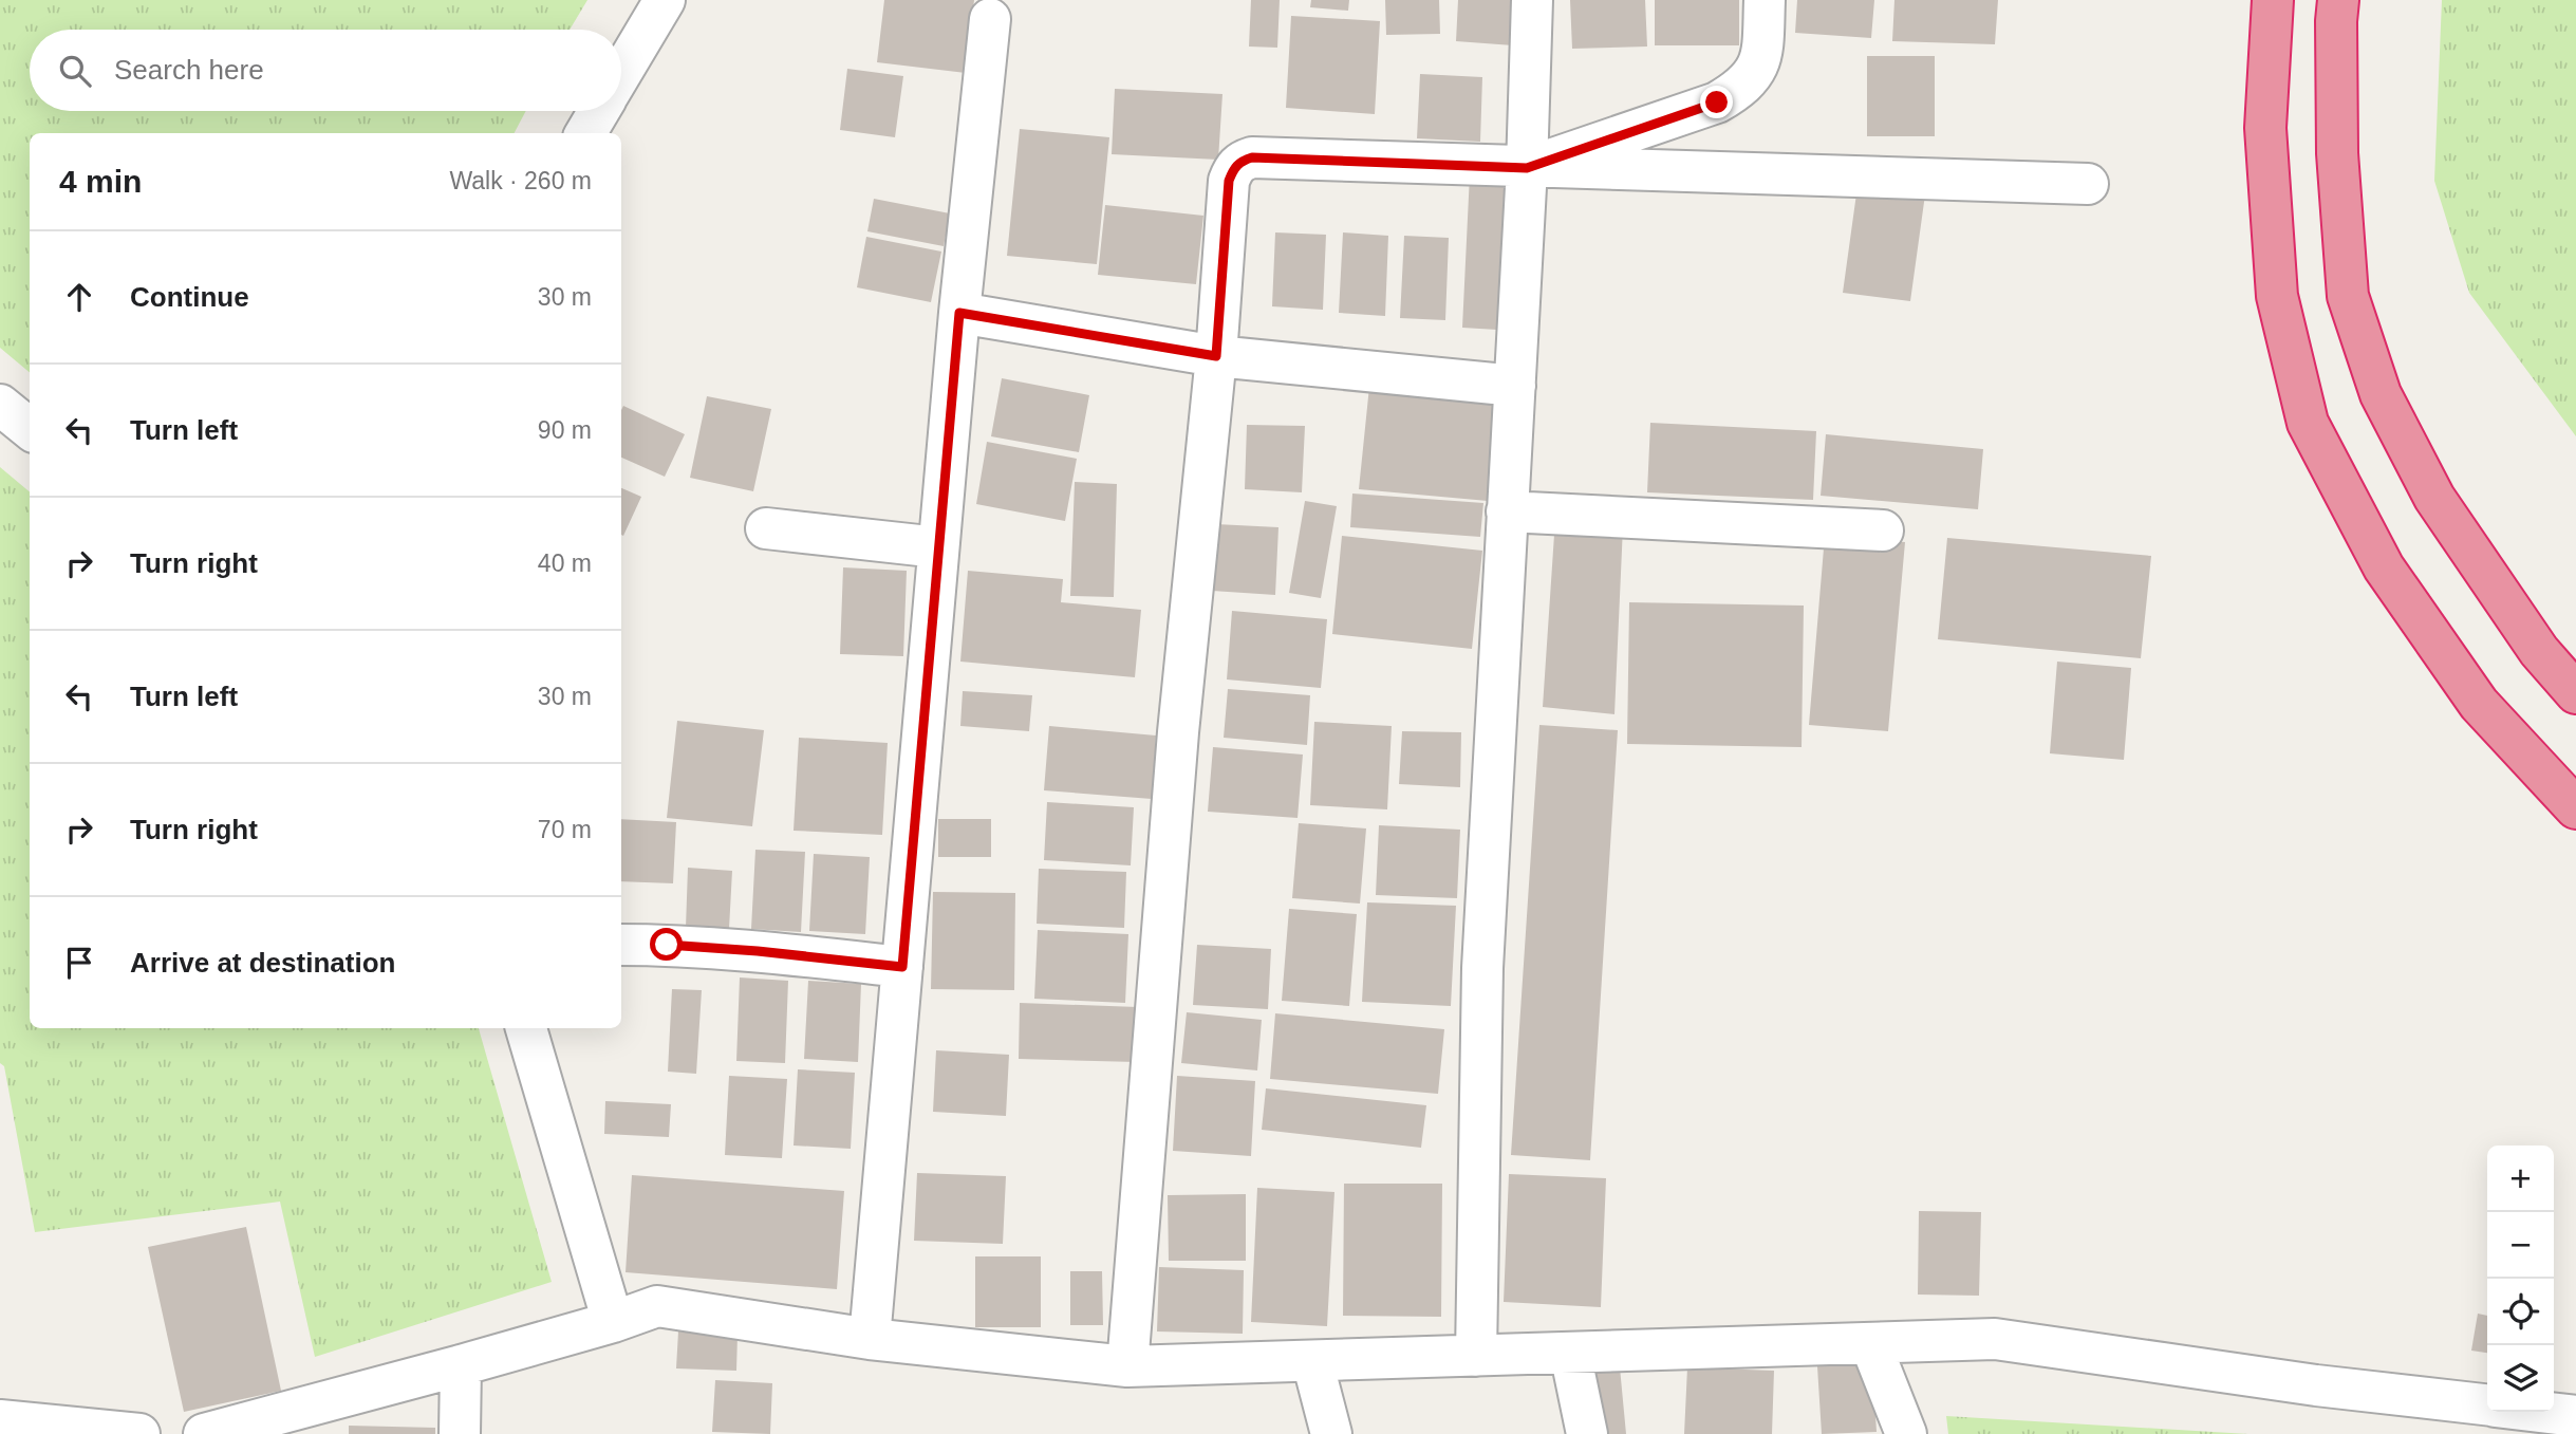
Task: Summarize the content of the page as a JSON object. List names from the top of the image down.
{
  "page": {
    "search": "Search here",
    "heading": ["4 min", "Walk · 260 m"],
    "list": [
      ["Continue", "30 m"],
      ["Turn left", "90 m"],
      ["Turn right", "40 m"],
      ["Turn left", "30 m"],
      ["Turn right", "70 m"],
      "Arrive at destination"
    ],
    "map_buttons": ["+", "−"]
  }
}
